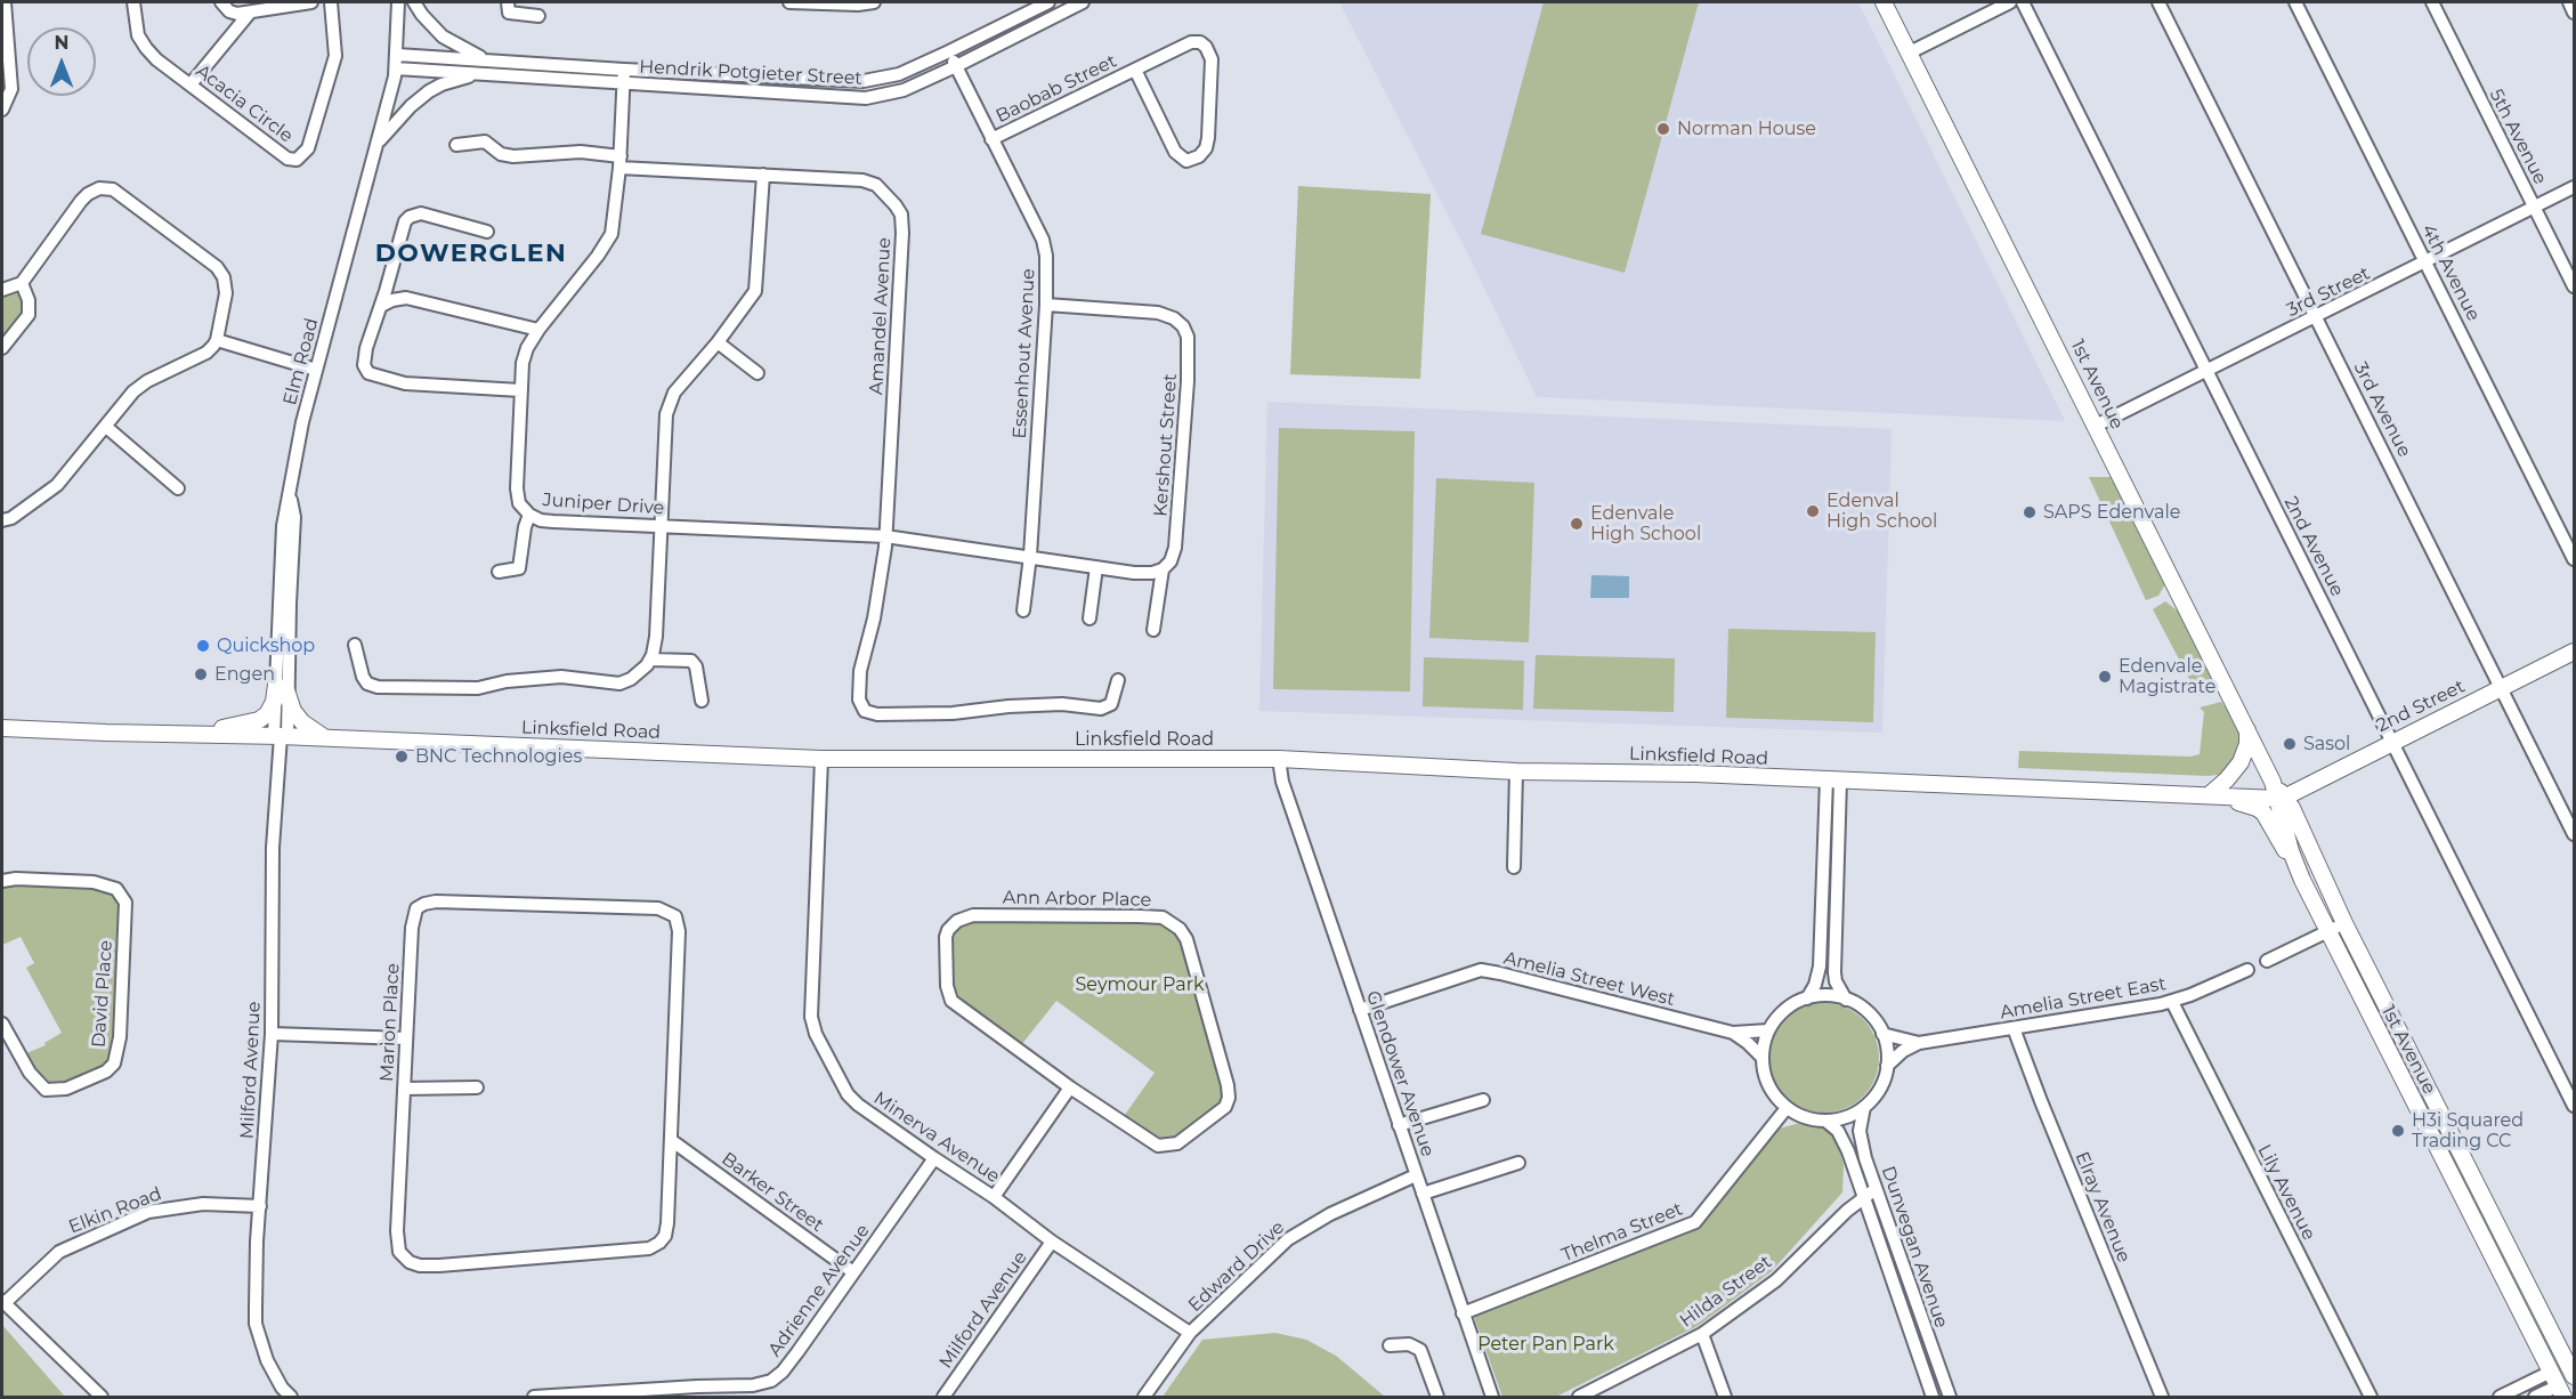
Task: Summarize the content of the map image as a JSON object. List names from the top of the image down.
{
  "streets": {
    "main road": ["1st Avenue", "2nd Street", "Linksfield Road"],
    "street": [
      "Hendrik Potgieter Street",
      "Baobab Street",
      "Acacia Circle",
      "5th Avenue",
      "4th Avenue",
      "3rd Street",
      "Amandel Avenue",
      "Essenhout Avenue",
      "Elm Road",
      "3rd Avenue",
      "Kershout Street",
      "Juniper Drive",
      "2nd Avenue",
      "Ann Arbor Place",
      "Amelia Street West",
      "David Place",
      "Amelia Street East",
      "Marion Place",
      "Milford Avenue",
      "Glendower Avenue",
      "Minerva Avenue",
      "Barker Street",
      "Lily Avenue",
      "Elray Avenue",
      "Elkin Road",
      "Thelma Street",
      "Dunvegan Avenue",
      "Edward Drive",
      "Adrienne Avenue",
      "Hilda Street"
    ]
  },
  "crossings": [
    ["Hendrik Potgieter Street", "Essenhout Avenue"],
    ["Hendrik Potgieter Street", "Elm Road"],
    ["Hendrik Potgieter Street", "Juniper Drive"],
    ["Baobab Street", "Essenhout Avenue"],
    ["5th Avenue", "3rd Street"],
    ["4th Avenue", "3rd Street"],
    ["3rd Street", "1st Avenue"],
    ["3rd Street", "3rd Avenue"],
    ["3rd Street", "2nd Avenue"],
    ["Amandel Avenue", "Juniper Drive"],
    ["Essenhout Avenue", "Kershout Street"],
    ["Essenhout Avenue", "Juniper Drive"],
    ["Elm Road", "Milford Avenue"],
    ["1st Avenue", "2nd Street"],
    ["1st Avenue", "Linksfield Road"],
    ["3rd Avenue", "2nd Street"],
    ["2nd Avenue", "2nd Street"],
    ["2nd Street", "Linksfield Road"],
    ["Linksfield Road", "Milford Avenue"],
    ["Linksfield Road", "Glendower Avenue"],
    ["Linksfield Road", "Minerva Avenue"],
    ["Amelia Street West", "Amelia Street East"],
    ["Amelia Street West", "Glendower Avenue"],
    ["Amelia Street West", "Thelma Street"],
    ["Amelia Street West", "Dunvegan Avenue"],
    ["Amelia Street East", "Lily Avenue"],
    ["Amelia Street East", "Elray Avenue"],
    ["Amelia Street East", "Thelma Street"],
    ["Amelia Street East", "Dunvegan Avenue"],
    ["Marion Place", "Barker Street"],
    ["Milford Avenue", "Minerva Avenue"],
    ["Milford Avenue", "Elkin Road"],
    ["Glendower Avenue", "Thelma Street"],
    ["Glendower Avenue", "Edward Drive"],
    ["Minerva Avenue", "Edward Drive"],
    ["Minerva Avenue", "Adrienne Avenue"],
    ["Barker Street", "Adrienne Avenue"],
    ["Thelma Street", "Dunvegan Avenue"],
    ["Dunvegan Avenue", "Hilda Street"]
  ],
  "districts": ["DOWERGLEN"],
  "parks": ["Seymour Park", "Peter Pan Park"],
  "places": [
    "Norman House",
    "Edenval High School",
    "SAPS Edenvale",
    "Edenvale High School",
    "Quickshop",
    "Engen",
    "Edenvale Magistrate",
    "Sasol",
    "BNC Technologies",
    "H3i Squared Trading CC"
  ],
  "north": "top"
}
